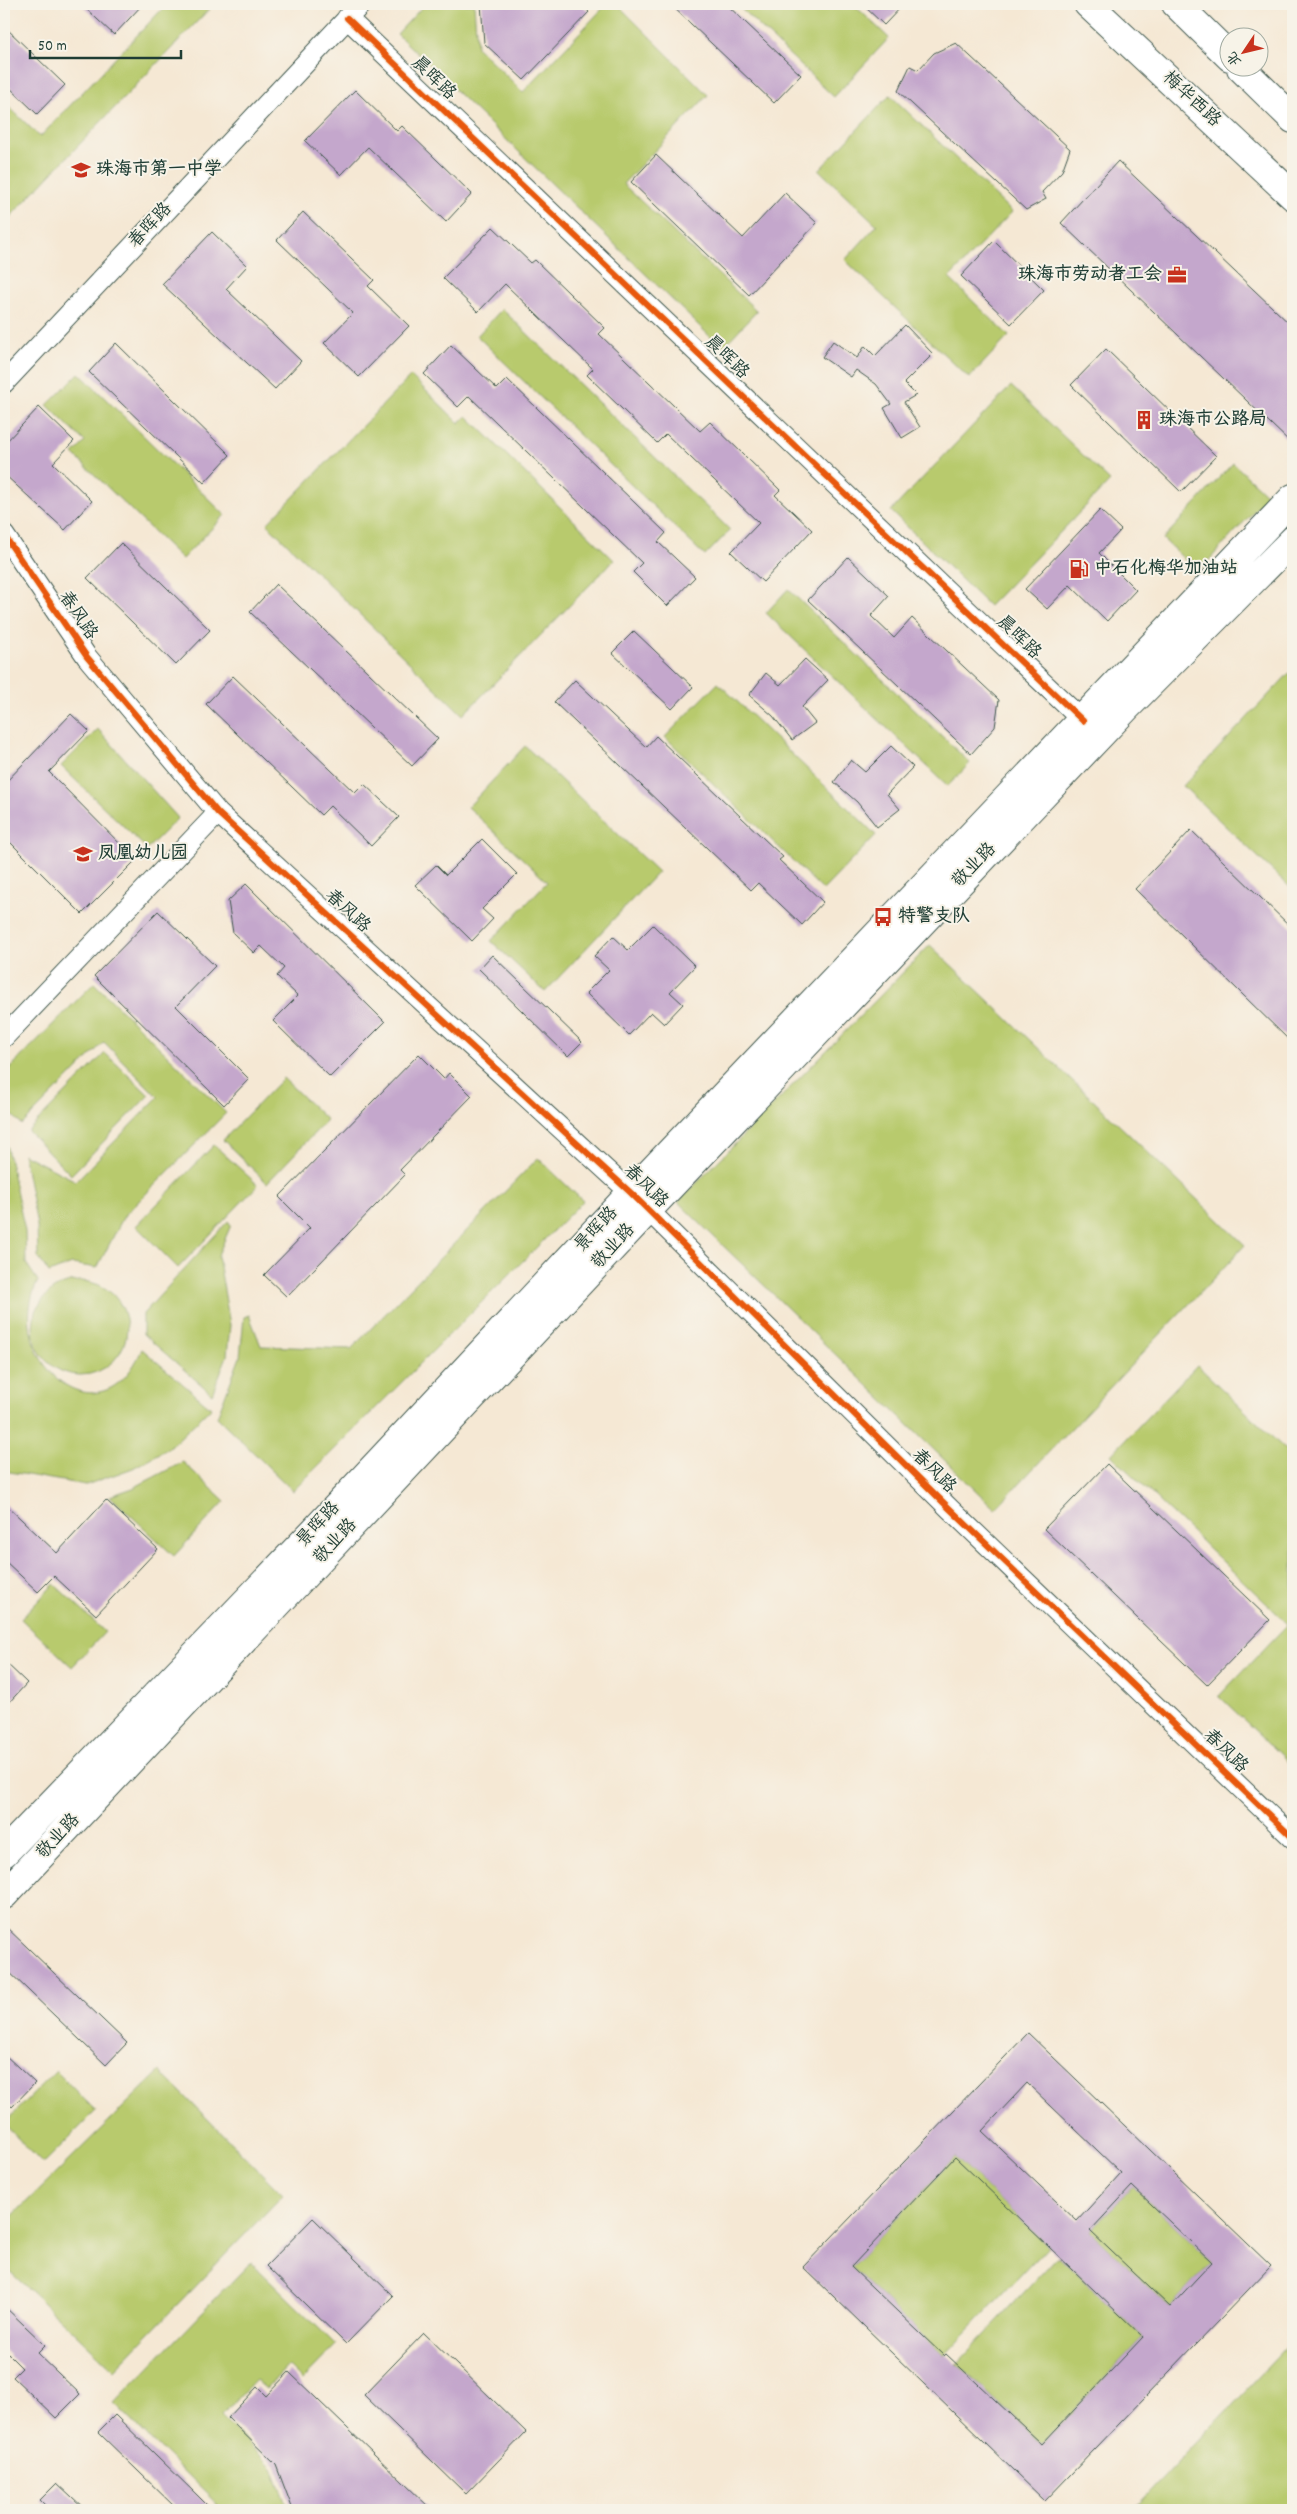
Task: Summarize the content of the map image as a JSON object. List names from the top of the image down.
{
  "streets": {
    "main road": ["梅华西路", "敬业路", "景晖路"],
    "street": ["晨晖路", "春晖路", "春风路"]
  },
  "crossings": [
    ["晨晖路", "春晖路"],
    ["晨晖路", "敬业路"],
    ["春风路", "敬业路"],
    ["春风路", "景晖路"],
    ["敬业路", "景晖路"]
  ],
  "places": {
    "school or university": ["珠海市第一中学", "凤凰幼儿园"],
    "office": ["珠海市劳动者工会"],
    "building": ["珠海市公路局"],
    "fuel station": ["中石化梅华加油站"],
    "bus stop": ["特警支队"]
  },
  "scale_bar": "50 m",
  "north": "bottom left"
}
